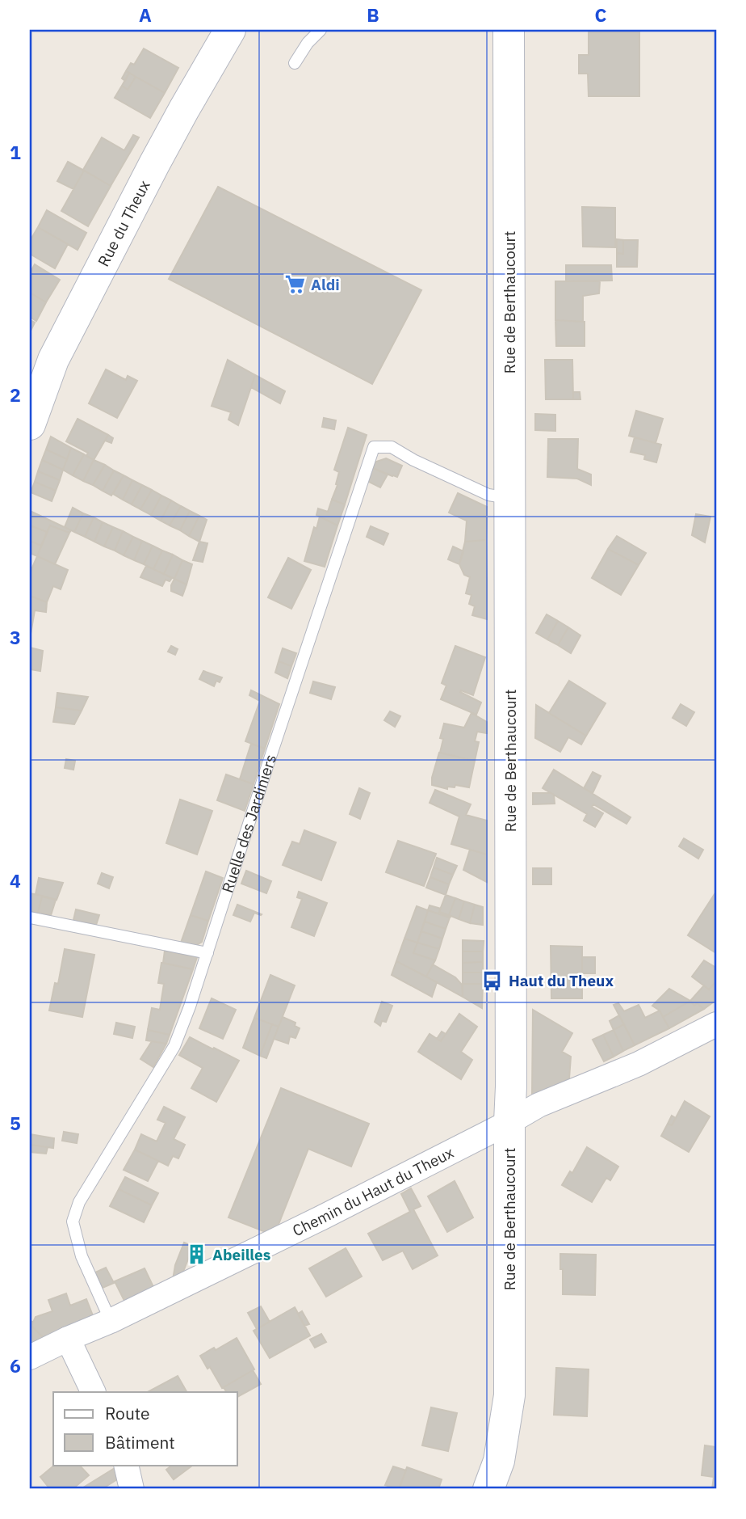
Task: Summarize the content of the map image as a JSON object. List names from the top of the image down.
{
  "streets": {
    "main road": ["Rue du Theux", "Rue de Berthaucourt"],
    "street": ["Chemin du Haut du Theux"],
    "lane": ["Ruelle des Jardiniers"]
  },
  "crossings": [
    ["Rue de Berthaucourt", "Ruelle des Jardiniers"],
    ["Rue de Berthaucourt", "Chemin du Haut du Theux"],
    ["Ruelle des Jardiniers", "Chemin du Haut du Theux"]
  ],
  "places": {
    "supermarket": ["Aldi"],
    "bus stop": ["Haut du Theux"],
    "building": ["Abeilles"]
  },
  "legend": ["Route", "Bâtiment"],
  "grid": {
    "columns": ["A", "B", "C"],
    "rows": [
      "1",
      "2",
      "3",
      "4",
      "5",
      "6"
    ]
  }
}
